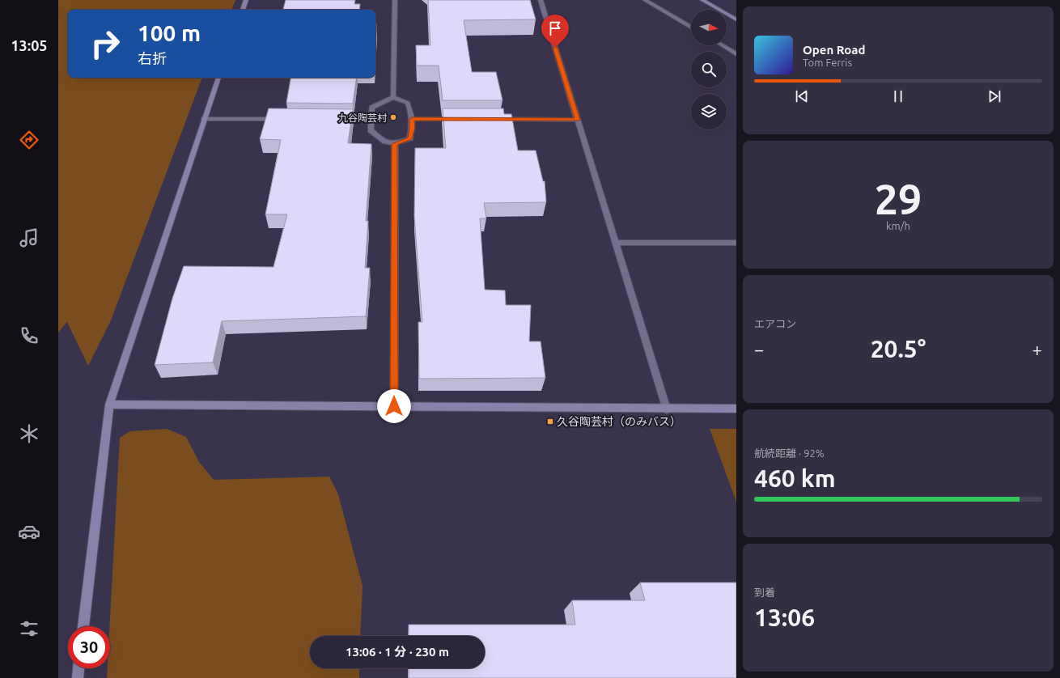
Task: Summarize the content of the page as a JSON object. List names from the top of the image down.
{
  "places": {
    "other": ["九谷陶芸村"],
    "transit": ["久谷陶芸村（のみバス）"]
  },
  "north": "right",
  "page": {
    "tabs": "13:05",
    "turn": ["100 m", "右折"],
    "song": ["Open Road", "Tom Ferris"],
    "tile": [
      ["29", "km/h"],
      "エアコン",
      ["航続距離 · 92%", "460 km"],
      ["到着", "13:06"]
    ],
    "heat": ["−", "20.5°", "+"],
    "limit": "30",
    "trip": "13:06 · 1 分 · 230 m"
  }
}
